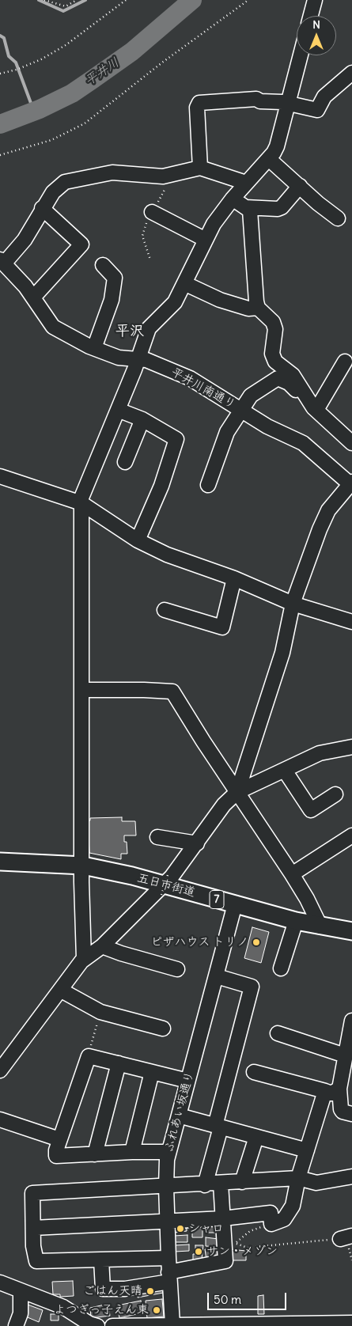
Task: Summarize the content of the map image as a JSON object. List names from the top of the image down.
{
  "streets": {
    "main road": ["五日市街道", "7"],
    "street": ["平井川南通り", "ふれあい坂通り"]
  },
  "crossings": [
    ["五日市街道", "ふれあい坂通り"]
  ],
  "districts": ["平沢"],
  "water": ["平井川"],
  "places": [
    "ピザハウス トリノ",
    "シャロ",
    "サン・メゾン",
    "ごはん天晴",
    "よつぎっ⼦えん東"
  ],
  "scale_bar": "50 m",
  "north": "top"
}
